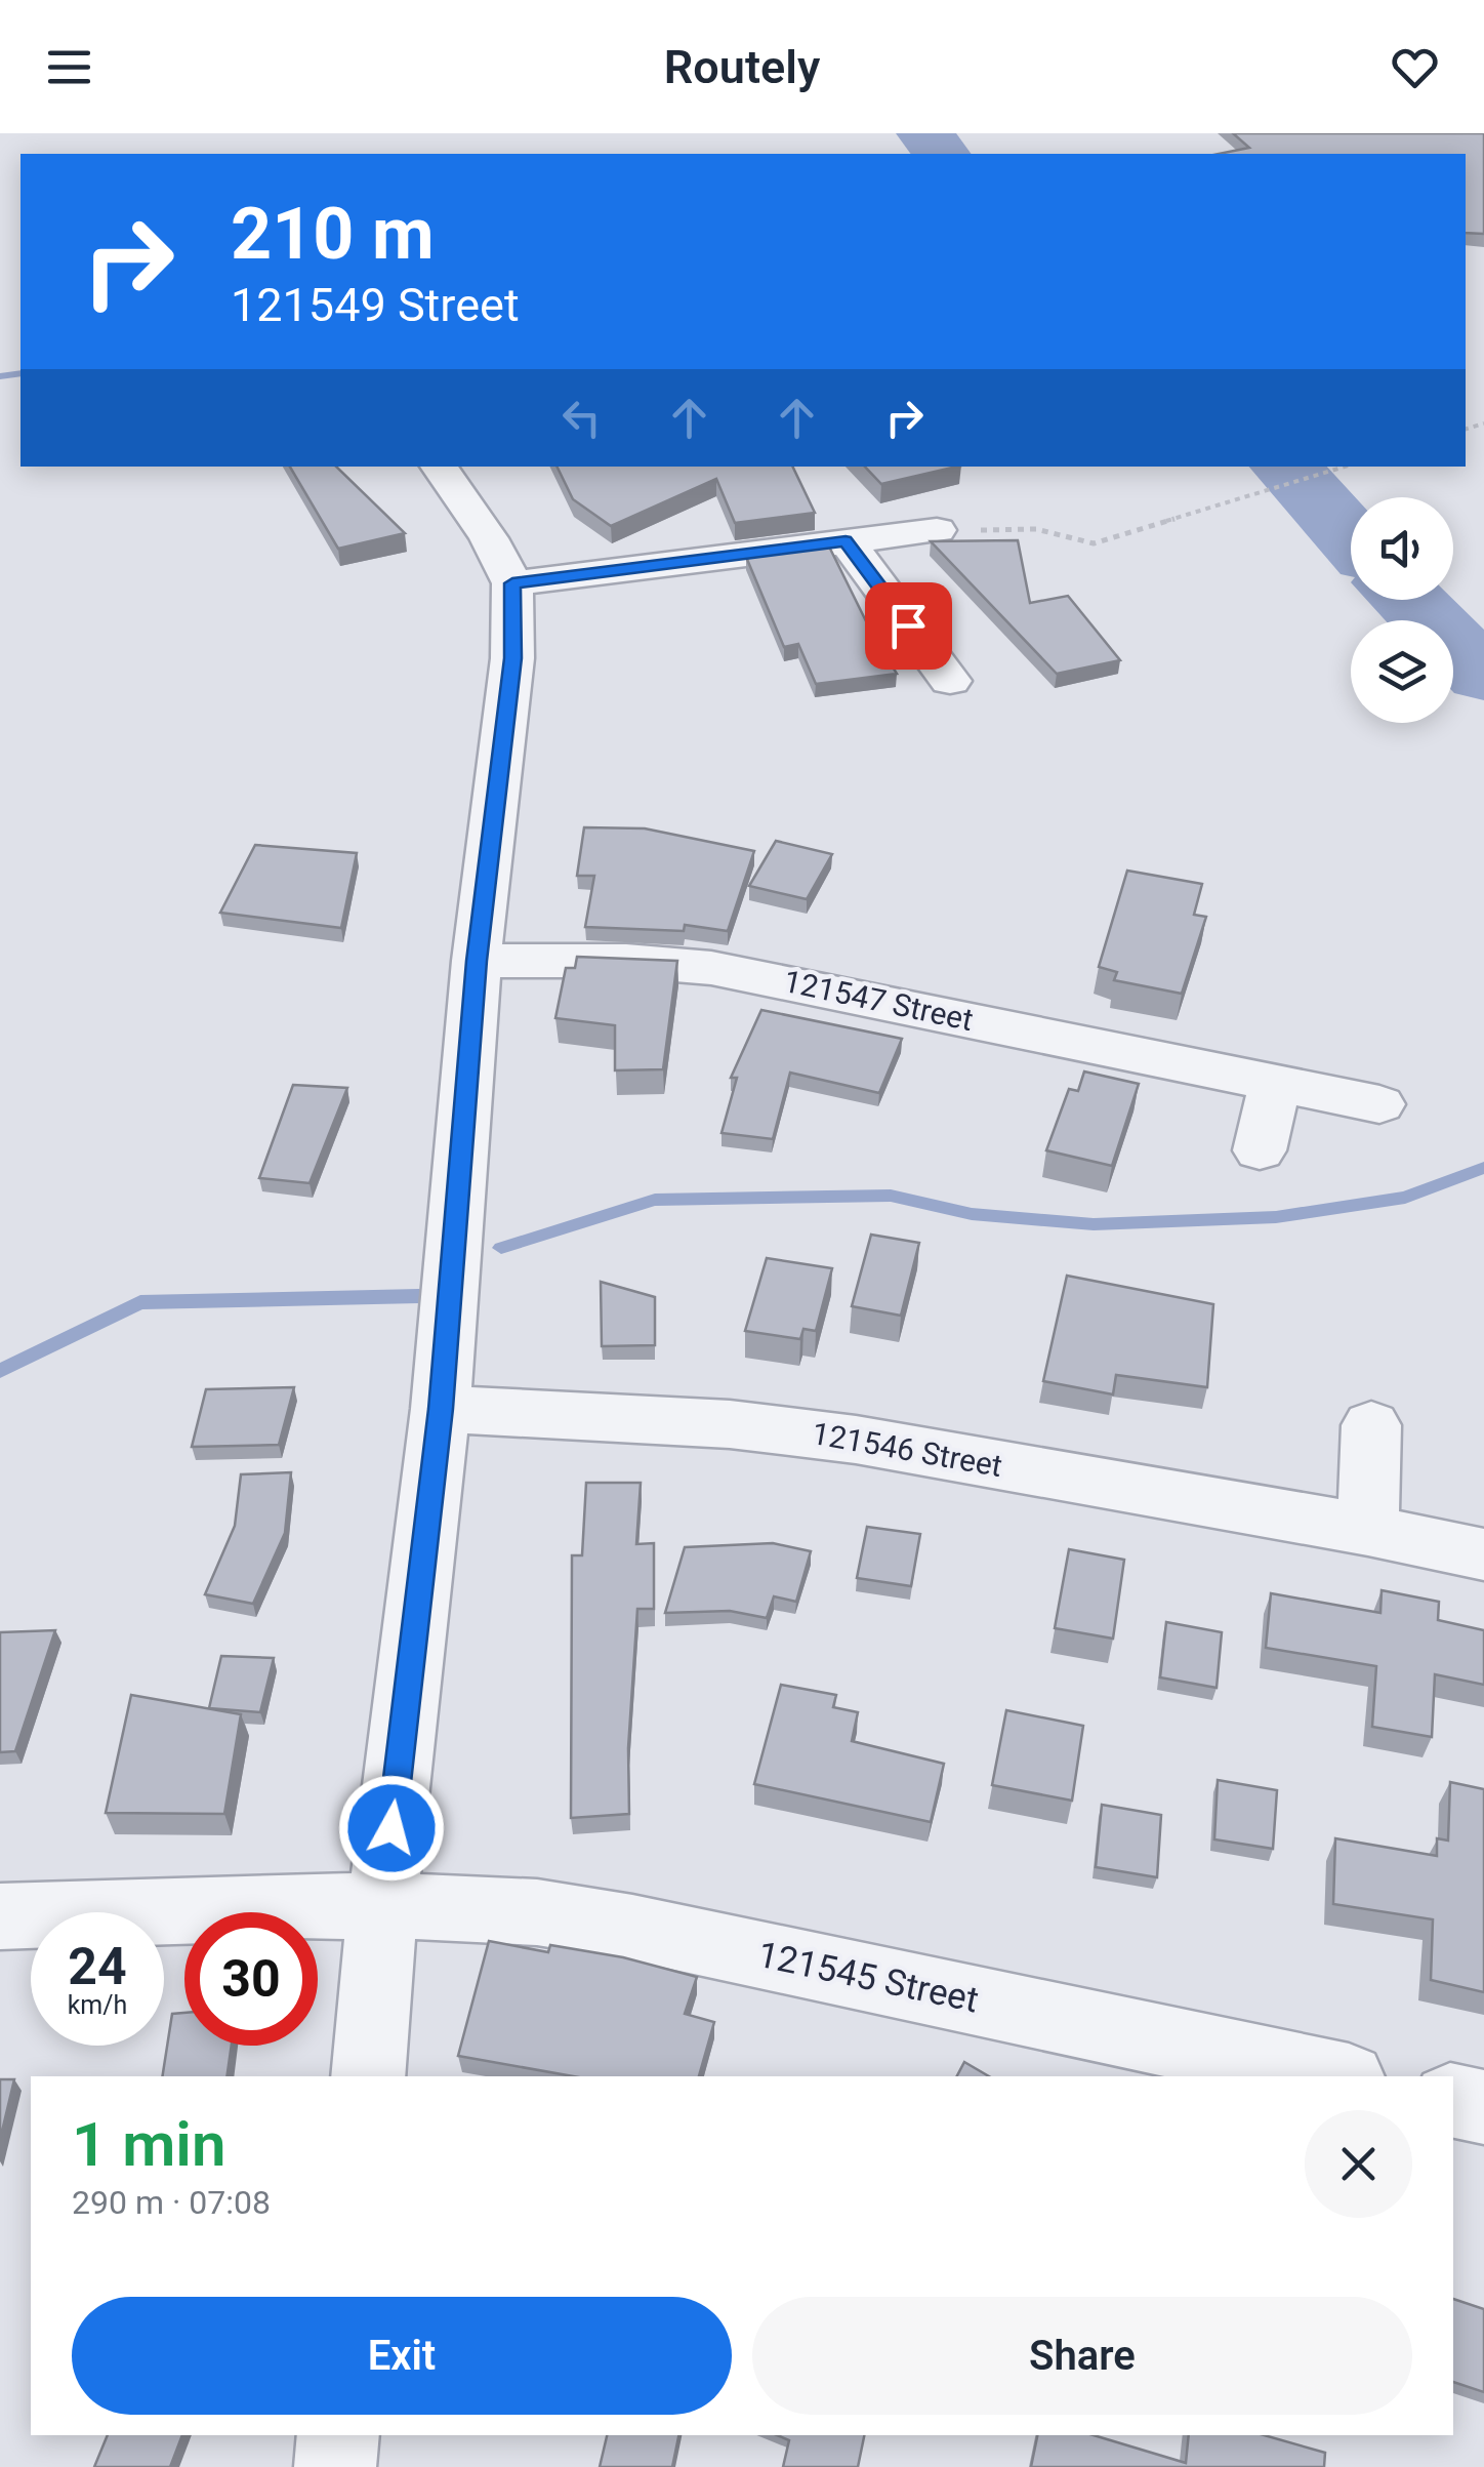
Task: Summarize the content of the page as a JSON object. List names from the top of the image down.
{
  "streets": {
    "street": ["121547 Street", "121546 Street", "121545 Street"]
  },
  "page": {
    "header": "Routely",
    "turn": ["210 m", "121549 Street"],
    "speed": "24 km/h",
    "limit": "30",
    "heading": ["1 min", "290 m · 07:08"],
    "buttons": ["Exit", "Share"]
  }
}
